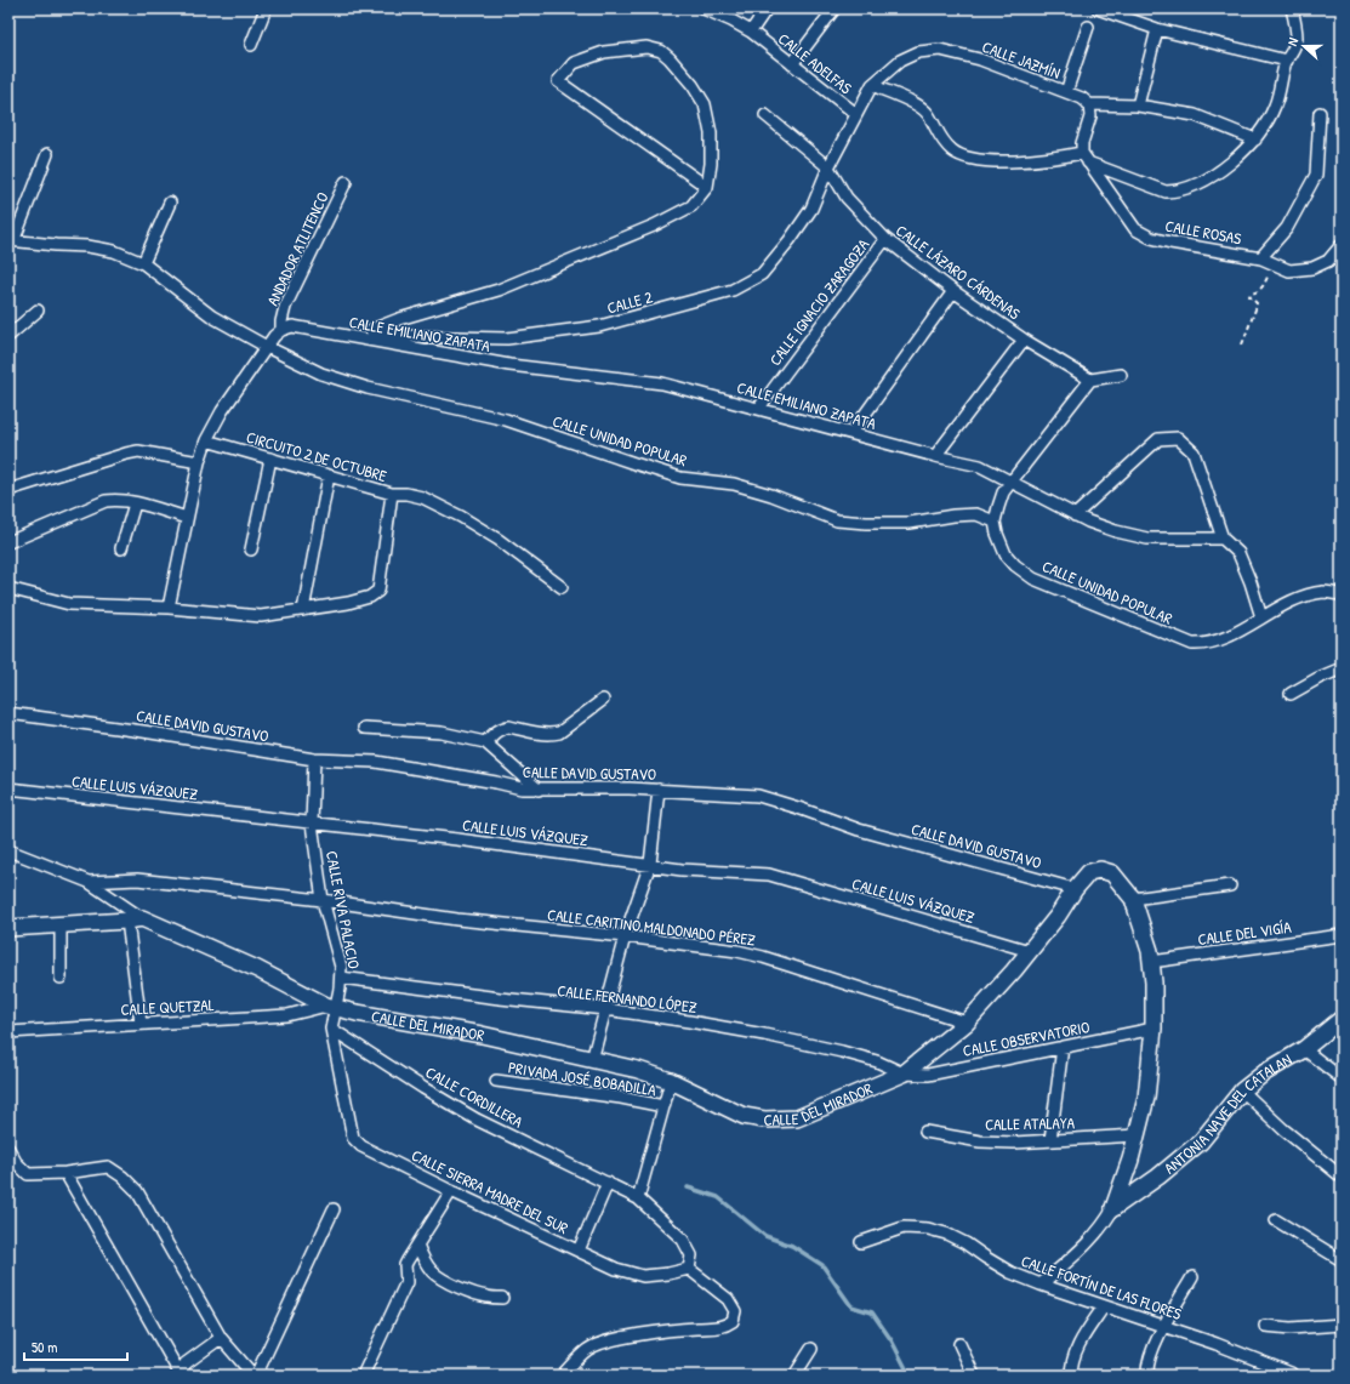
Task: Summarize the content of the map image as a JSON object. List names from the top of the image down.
{
  "streets": {
    "street": [
      "CALLE JAZMÍN",
      "CALLE ADELFAS",
      "CALLE ROSAS",
      "ANDADOR ATLITENCO",
      "CALLE LÁZARO CÁRDENAS",
      "CALLE 2",
      "CALLE IGNACIO ZARAGOZA",
      "CALLE EMILIANO ZAPATA",
      "CALLE UNIDAD POPULAR",
      "CIRCUITO 2 DE OCTUBRE",
      "CALLE DAVID GUSTAVO",
      "CALLE LUIS VÁZQUEZ",
      "CALLE RIVA PALACIO",
      "CALLE CARITINO MALDONADO PÉREZ",
      "CALLE DEL VIGÍA",
      "CALLE FERNANDO LÓPEZ",
      "CALLE QUETZAL",
      "CALLE DEL MIRADOR",
      "CALLE OBSERVATORIO",
      "PRIVADA JOSÉ BOBADILLA",
      "CALLE CORDILLERA",
      "ANTONIA NAVE DEL CATALAN",
      "CALLE ATALAYA",
      "CALLE SIERRA MADRE DEL SUR",
      "CALLE FORTÍN DE LAS FLORES"
    ]
  },
  "crossings": [
    ["CALLE JAZMÍN", "CALLE ADELFAS"],
    ["CALLE JAZMÍN", "CALLE LÁZARO CÁRDENAS"],
    ["CALLE JAZMÍN", "CALLE 2"],
    ["ANDADOR ATLITENCO", "CALLE EMILIANO ZAPATA"],
    ["CALLE LÁZARO CÁRDENAS", "CALLE 2"],
    ["CALLE LÁZARO CÁRDENAS", "CALLE IGNACIO ZARAGOZA"],
    ["CALLE IGNACIO ZARAGOZA", "CALLE EMILIANO ZAPATA"],
    ["CALLE DAVID GUSTAVO", "CALLE RIVA PALACIO"],
    ["CALLE DAVID GUSTAVO", "CALLE DEL MIRADOR"],
    ["CALLE LUIS VÁZQUEZ", "CALLE RIVA PALACIO"],
    ["CALLE LUIS VÁZQUEZ", "CALLE DEL MIRADOR"],
    ["CALLE RIVA PALACIO", "CALLE CARITINO MALDONADO PÉREZ"],
    ["CALLE RIVA PALACIO", "CALLE FERNANDO LÓPEZ"],
    ["CALLE RIVA PALACIO", "CALLE QUETZAL"],
    ["CALLE RIVA PALACIO", "CALLE DEL MIRADOR"],
    ["CALLE CARITINO MALDONADO PÉREZ", "CALLE DEL MIRADOR"],
    ["CALLE DEL VIGÍA", "CALLE DEL MIRADOR"],
    ["CALLE FERNANDO LÓPEZ", "CALLE DEL MIRADOR"],
    ["CALLE FERNANDO LÓPEZ", "CALLE OBSERVATORIO"],
    ["CALLE QUETZAL", "CALLE DEL MIRADOR"],
    ["CALLE DEL MIRADOR", "CALLE OBSERVATORIO"],
    ["CALLE DEL MIRADOR", "ANTONIA NAVE DEL CATALAN"],
    ["CALLE DEL MIRADOR", "CALLE ATALAYA"],
    ["CALLE DEL MIRADOR", "CALLE FORTÍN DE LAS FLORES"],
    ["CALLE CORDILLERA", "CALLE SIERRA MADRE DEL SUR"]
  ],
  "scale_bar": "50 m",
  "north": "left"
}
